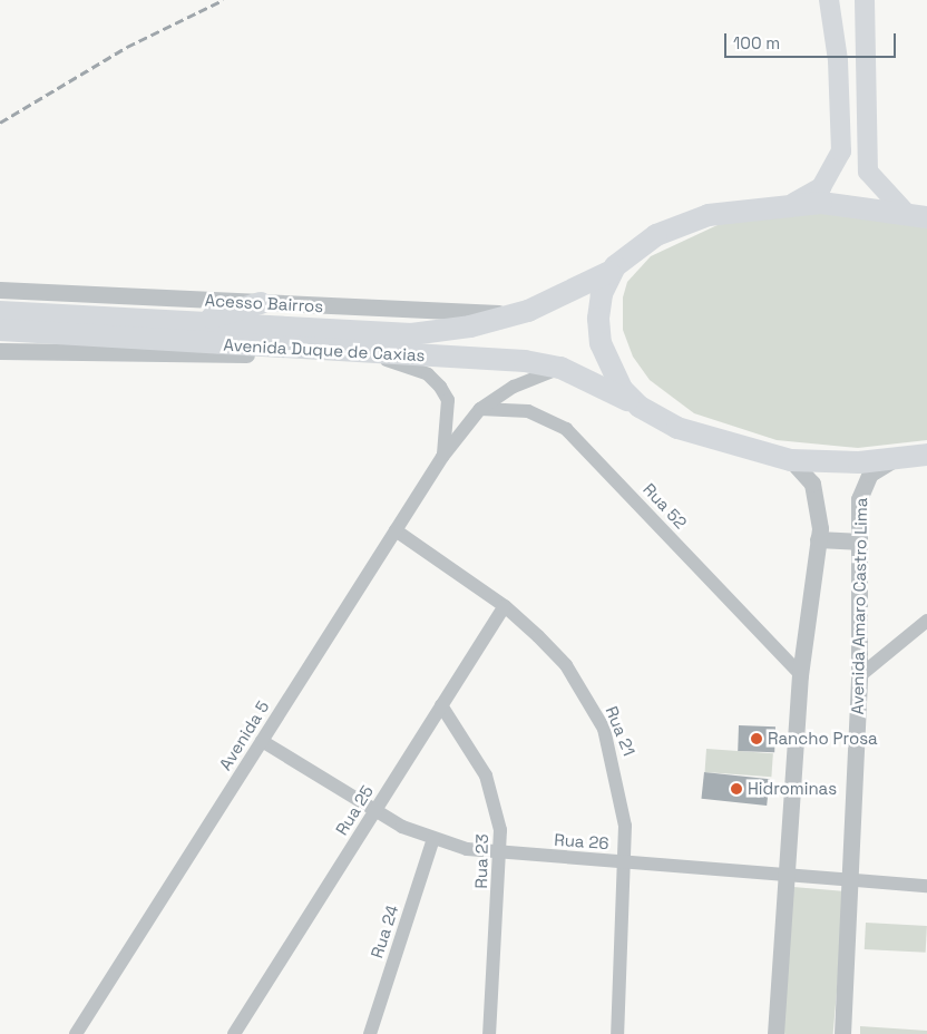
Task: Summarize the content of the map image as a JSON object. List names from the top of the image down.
{
  "streets": {
    "main road": ["Avenida Duque de Caxias"],
    "street": [
      "Acesso Bairros",
      "Rua 52",
      "Avenida Amaro Castro Lima",
      "Rua 21",
      "Avenida 5",
      "Rua 25",
      "Rua 26",
      "Rua 23",
      "Rua 24"
    ]
  },
  "crossings": [
    ["Acesso Bairros", "Avenida Duque de Caxias"],
    ["Avenida Duque de Caxias", "Avenida Amaro Castro Lima"],
    ["Avenida Duque de Caxias", "Avenida 5"],
    ["Rua 52", "Avenida 5"],
    ["Avenida Amaro Castro Lima", "Rua 26"],
    ["Rua 21", "Avenida 5"],
    ["Rua 21", "Rua 25"],
    ["Rua 21", "Rua 26"],
    ["Avenida 5", "Rua 26"],
    ["Rua 25", "Rua 26"],
    ["Rua 25", "Rua 23"],
    ["Rua 26", "Rua 23"],
    ["Rua 26", "Rua 24"]
  ],
  "places": ["Rancho Prosa", "Hidrominas"],
  "scale_bar": "100 m"
}
